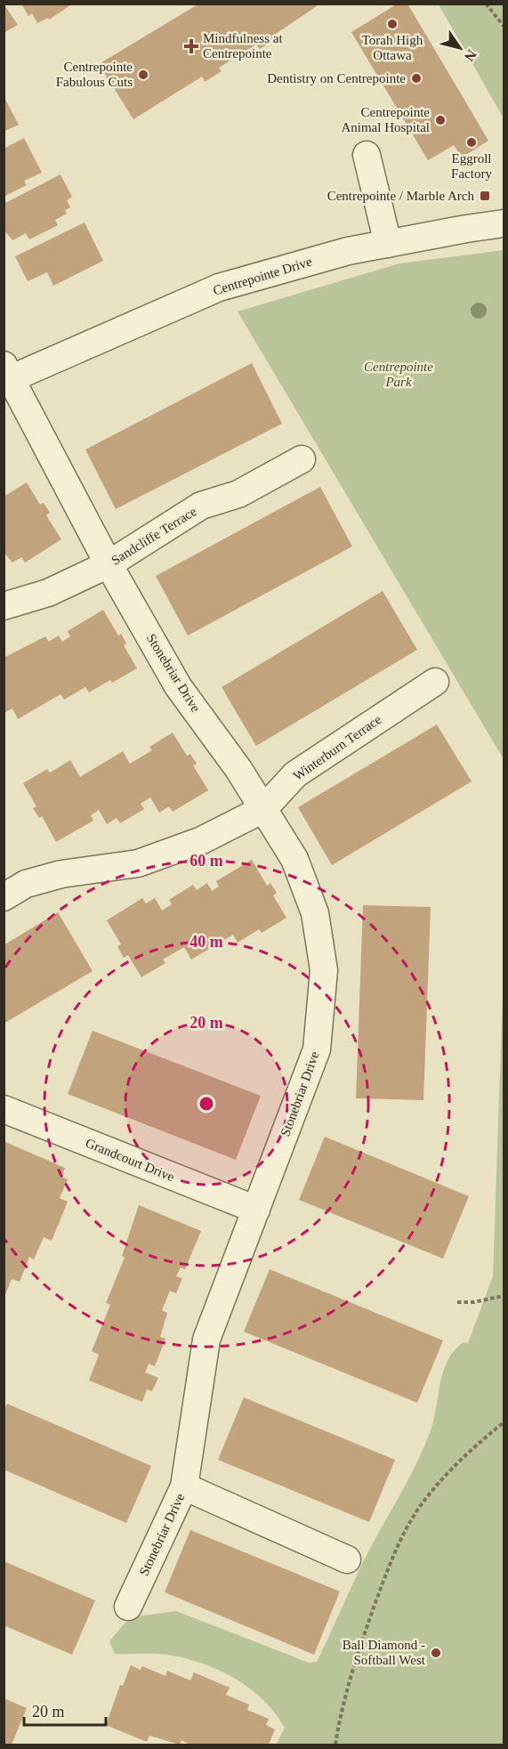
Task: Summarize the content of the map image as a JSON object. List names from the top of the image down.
{
  "streets": {
    "street": [
      "Centrepointe Drive",
      "Sandcliffe Terrace",
      "Stonebriar Drive",
      "Winterburn Terrace",
      "Grandcourt Drive"
    ]
  },
  "crossings": [
    ["Centrepointe Drive", "Stonebriar Drive"],
    ["Sandcliffe Terrace", "Stonebriar Drive"],
    ["Stonebriar Drive", "Winterburn Terrace"],
    ["Stonebriar Drive", "Grandcourt Drive"]
  ],
  "parks": ["Centrepointe Park"],
  "places": {
    "other": [
      "Torah High Ottawa",
      "Centrepointe Fabulous Cuts",
      "Dentistry on Centrepointe",
      "Centrepointe Animal Hospital",
      "Eggroll Factory",
      "Ball Diamond - Softball West"
    ],
    "health": ["Mindfulness at Centrepointe"],
    "transit": ["Centrepointe / Marble Arch"]
  },
  "scale_bar": "20 m",
  "north": "bottom right",
  "rings": ["60 m", "40 m", "20 m"]
}
